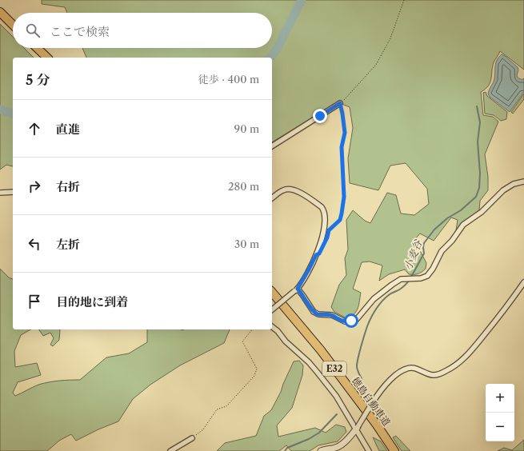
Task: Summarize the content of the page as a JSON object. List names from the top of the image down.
{
  "streets": {
    "highway": ["E32", "徳島自動車道"]
  },
  "water": ["小麦谷"],
  "page": {
    "search": "ここで検索",
    "heading": ["5 分", "徒歩 · 400 m"],
    "list": [
      ["直進", "90 m"],
      ["右折", "280 m"],
      ["左折", "30 m"],
      "目的地に到着"
    ],
    "map_buttons": ["+", "−"]
  }
}
